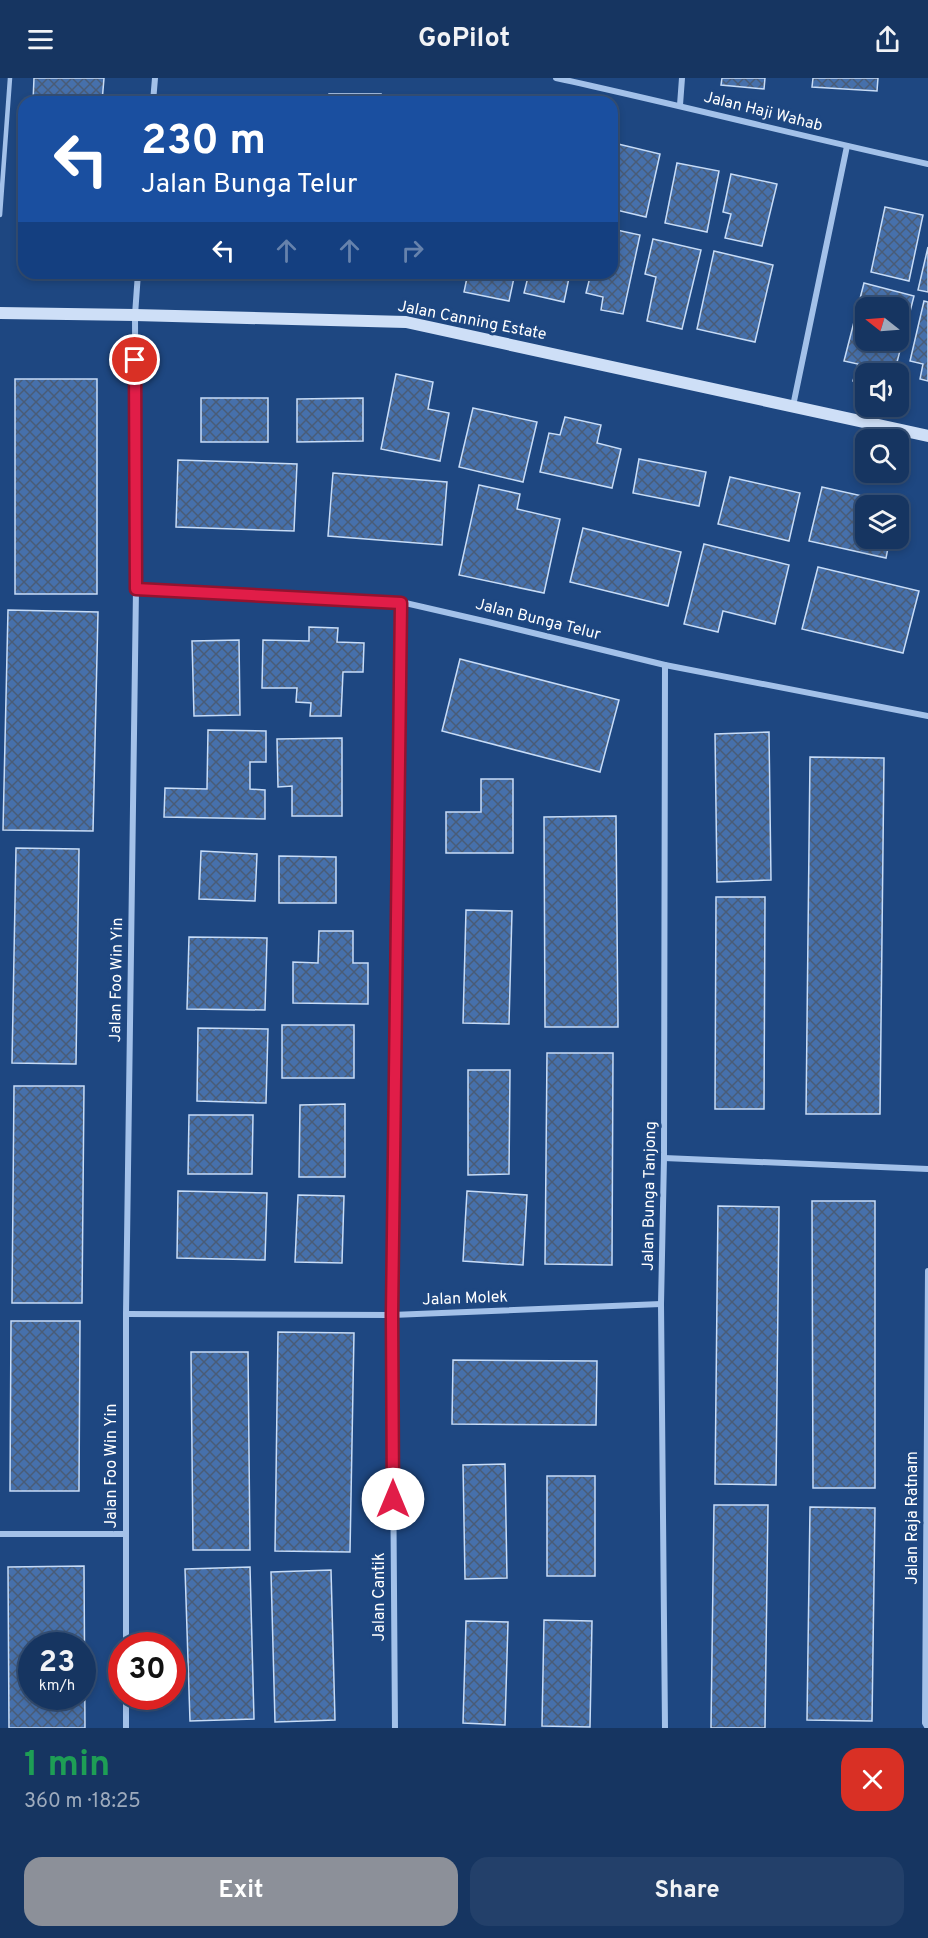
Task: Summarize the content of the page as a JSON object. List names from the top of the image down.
{
  "streets": {
    "street": [
      "Jalan Haji Wahab",
      "Jalan Canning Estate",
      "Jalan Bunga Telur",
      "Jalan Foo Win Yin",
      "Jalan Bunga Tanjong",
      "Jalan Molek",
      "Jalan Raja Ratnam",
      "Jalan Cantik"
    ]
  },
  "crossings": [
    ["Jalan Canning Estate", "Jalan Foo Win Yin"],
    ["Jalan Bunga Telur", "Jalan Foo Win Yin"],
    ["Jalan Bunga Telur", "Jalan Bunga Tanjong"],
    ["Jalan Bunga Telur", "Jalan Cantik"],
    ["Jalan Foo Win Yin", "Jalan Molek"],
    ["Jalan Bunga Tanjong", "Jalan Molek"],
    ["Jalan Molek", "Jalan Cantik"]
  ],
  "north": "left",
  "page": {
    "header": "GoPilot",
    "turn": ["230 m", "Jalan Bunga Telur"],
    "speed": "23 km/h",
    "limit": "30",
    "heading": ["1 min", "360 m · 18:25"],
    "buttons": ["Exit", "Share"]
  }
}
